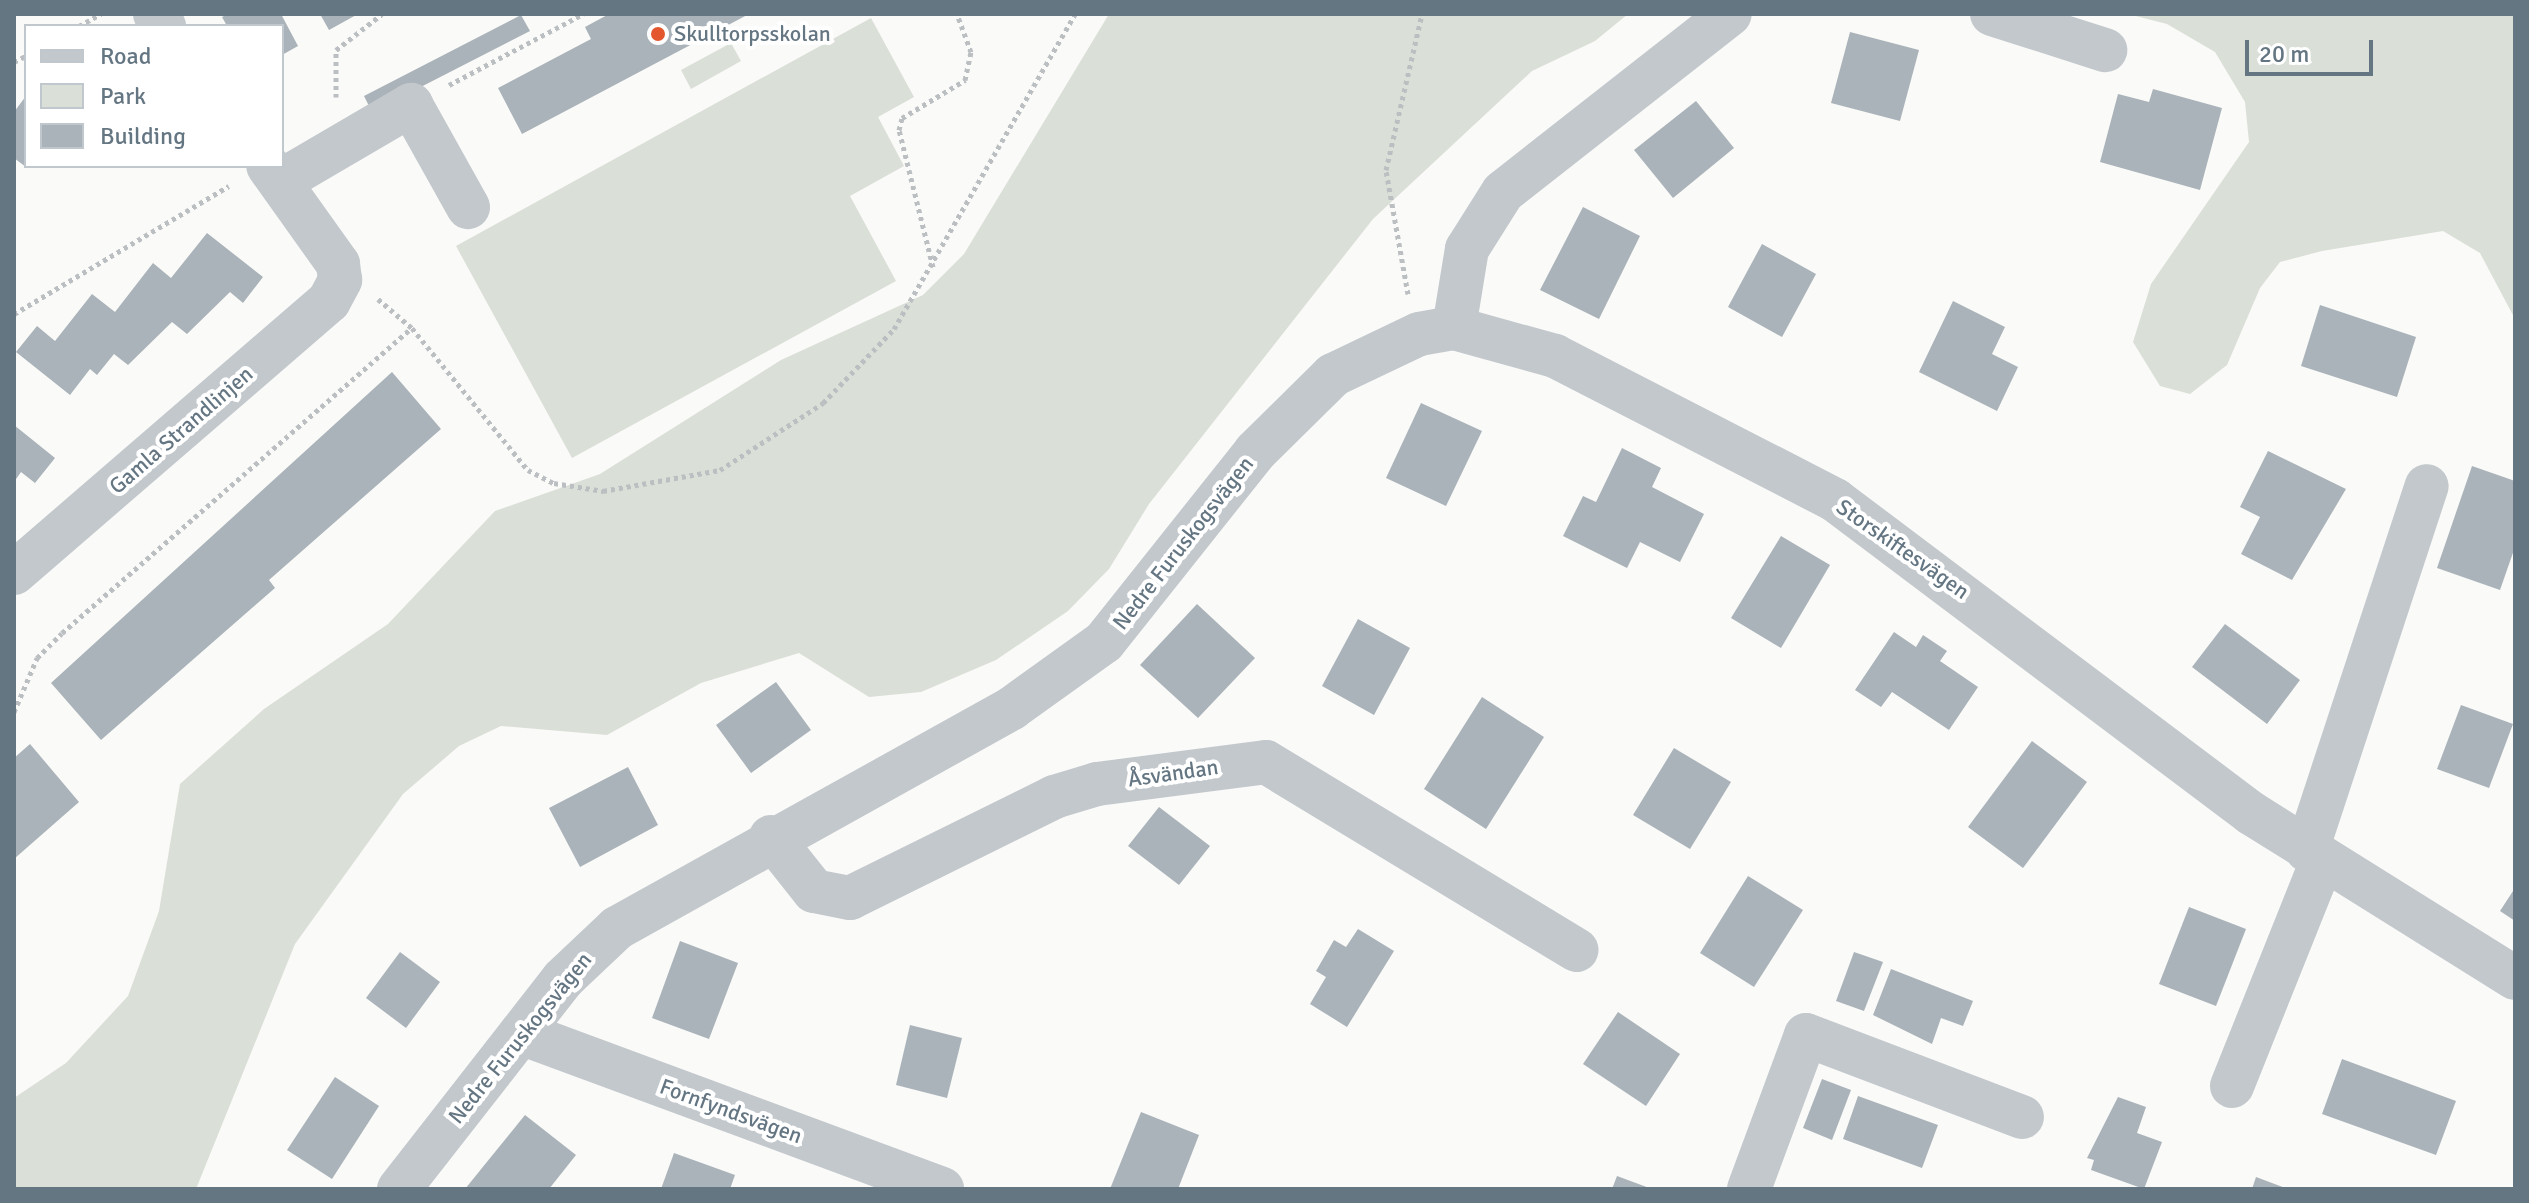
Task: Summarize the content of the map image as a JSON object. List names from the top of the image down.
{
  "streets": {
    "street": [
      "Gamla Strandlinjen",
      "Nedre Furuskogsvägen",
      "Storskiftesvägen",
      "Åsvändan",
      "Fornfyndsvägen"
    ]
  },
  "crossings": [
    ["Nedre Furuskogsvägen", "Storskiftesvägen"],
    ["Nedre Furuskogsvägen", "Åsvändan"],
    ["Nedre Furuskogsvägen", "Fornfyndsvägen"]
  ],
  "places": ["Skulltorpsskolan"],
  "legend": ["Road", "Park", "Building"],
  "scale_bar": "20 m"
}
